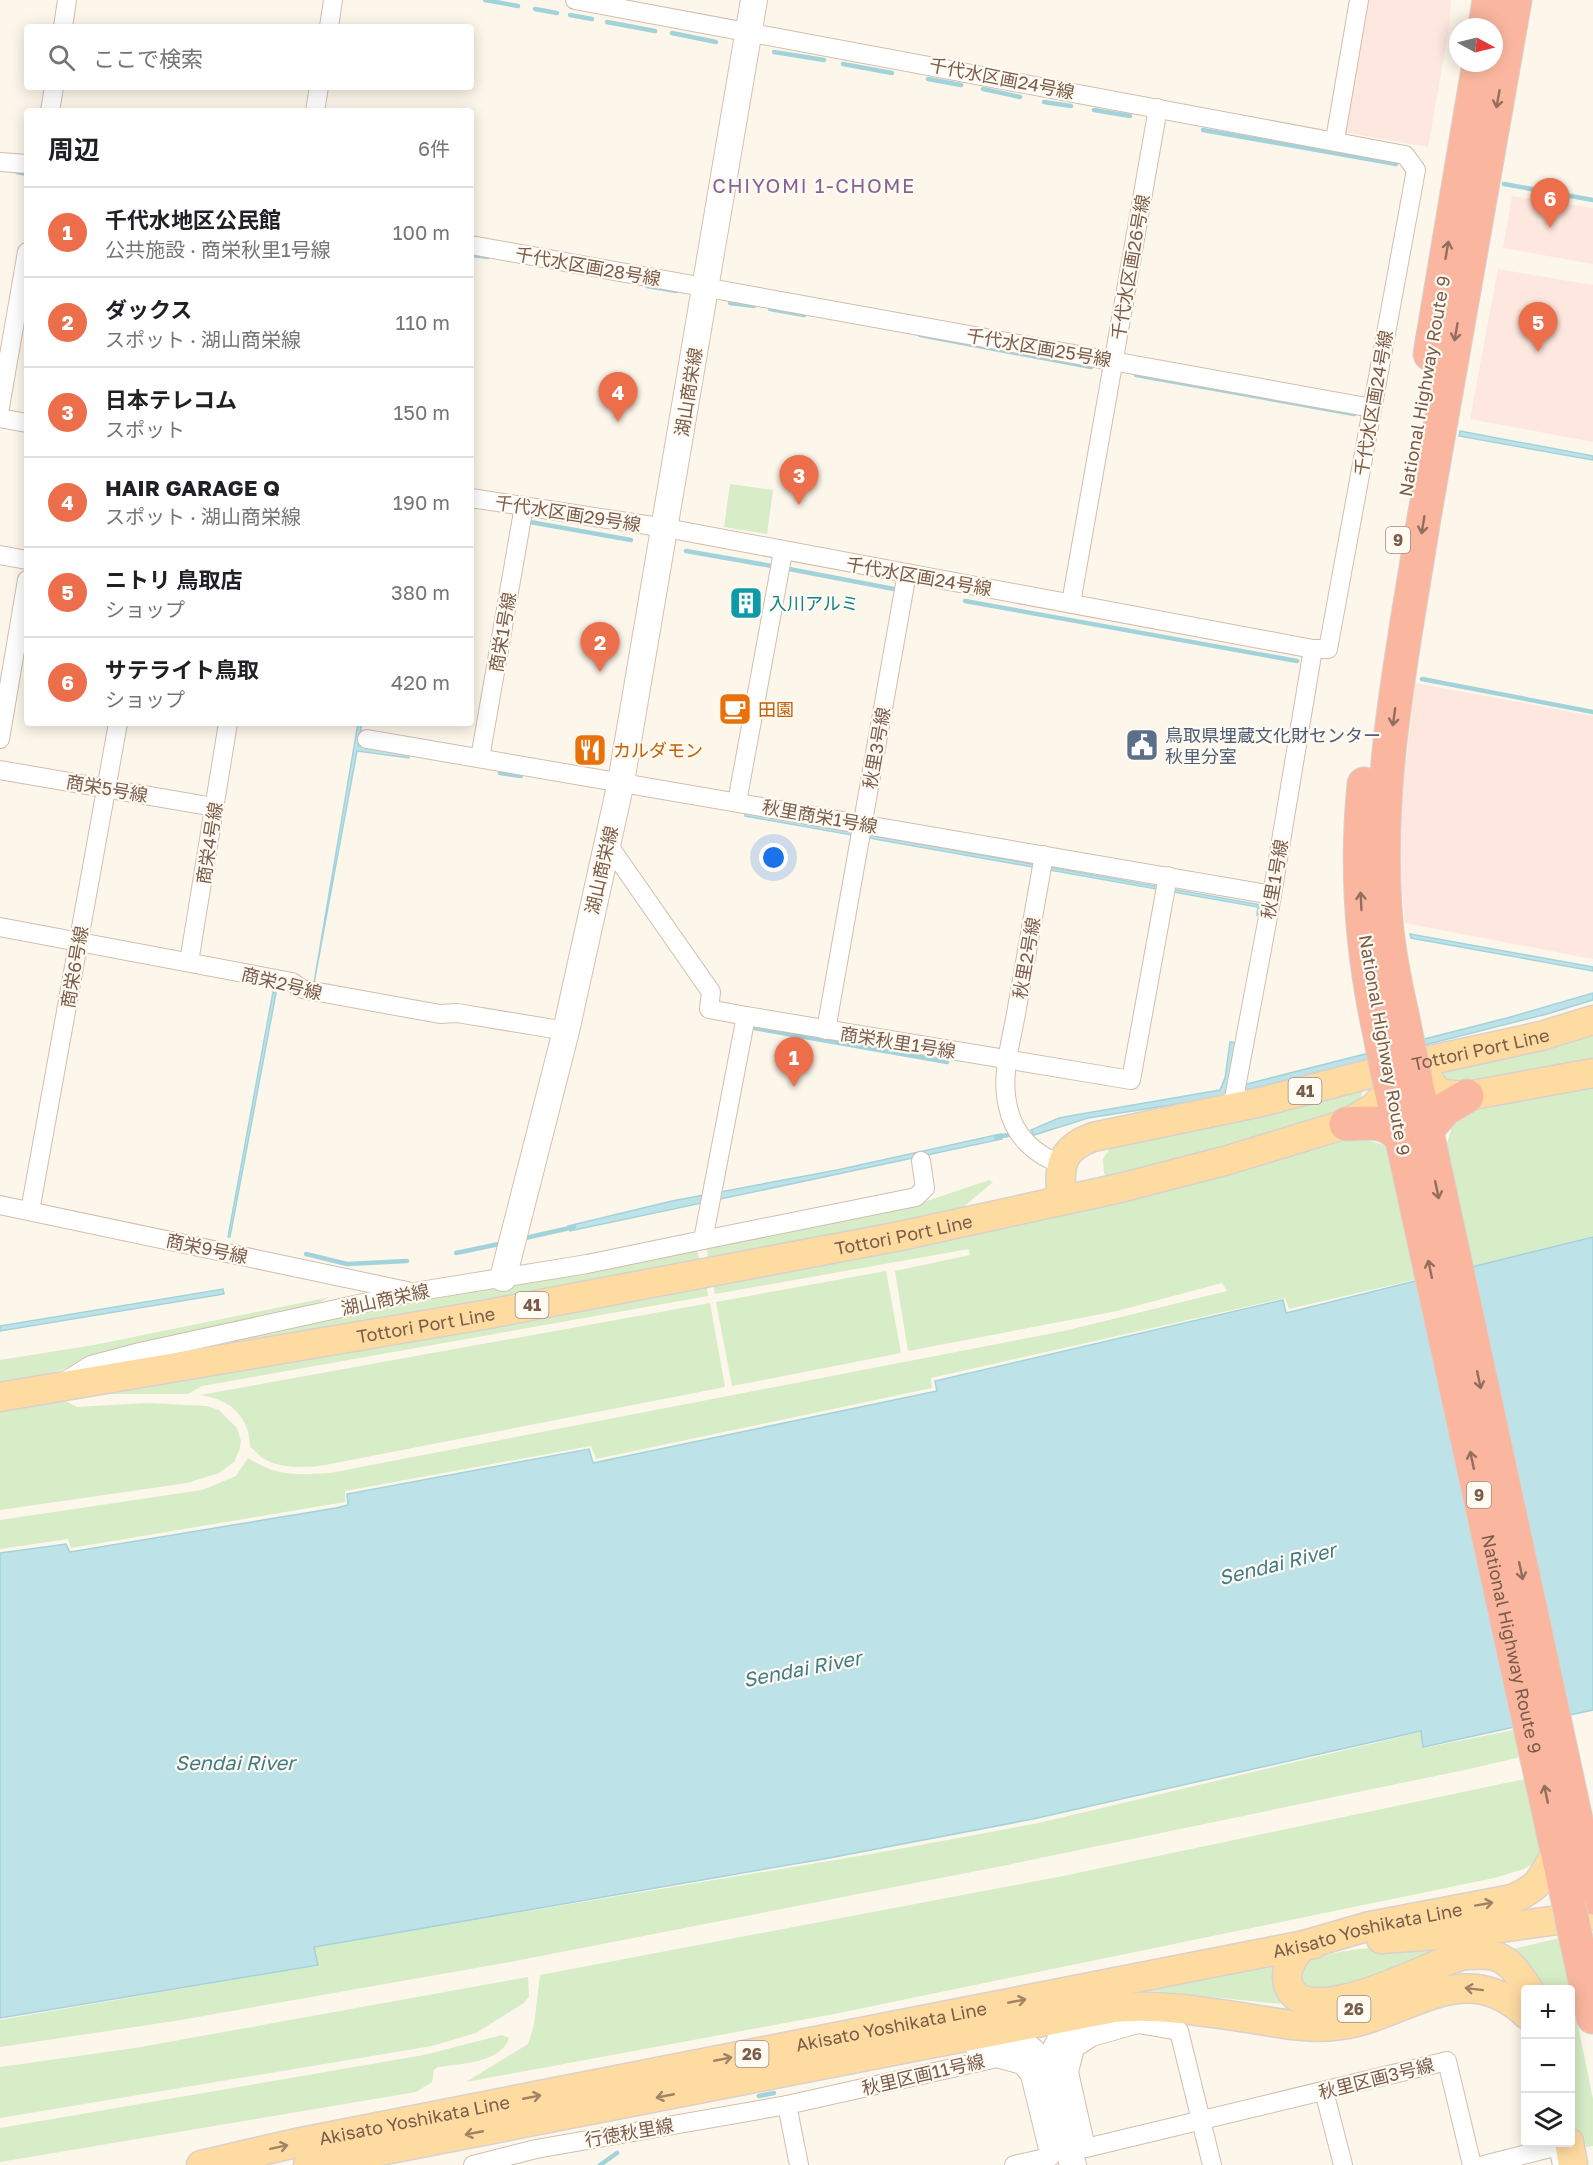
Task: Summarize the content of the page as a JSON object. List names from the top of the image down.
{
  "streets": {
    "highway": ["National Highway Route 9", "9"],
    "main road": [
      "Tottori Port Line",
      "41",
      "Akisato Yoshikata Line",
      "26"
    ],
    "street": [
      "千代水区画24号線",
      "千代水区画28号線",
      "千代水区画26号線",
      "千代水区画25号線",
      "湖山商栄線",
      "千代水区画29号線",
      "商栄1号線",
      "秋里3号線",
      "商栄5号線",
      "秋里商栄1号線",
      "商栄4号線",
      "秋里1号線",
      "秋里2号線",
      "商栄6号線",
      "商栄2号線",
      "商栄秋里1号線",
      "商栄9号線",
      "秋里区画11号線",
      "秋里区画3号線",
      "行徳秋里線"
    ]
  },
  "crossings": [
    ["千代水区画24号線", "千代水区画26号線"],
    ["千代水区画24号線", "千代水区画25号線"],
    ["千代水区画24号線", "湖山商栄線"],
    ["千代水区画24号線", "千代水区画29号線"],
    ["千代水区画24号線", "秋里3号線"],
    ["千代水区画24号線", "秋里1号線"],
    ["千代水区画28号線", "千代水区画25号線"],
    ["千代水区画28号線", "湖山商栄線"],
    ["千代水区画26号線", "千代水区画25号線"],
    ["千代水区画25号線", "湖山商栄線"],
    ["National Highway Route 9", "Tottori Port Line"],
    ["National Highway Route 9", "Akisato Yoshikata Line"],
    ["National Highway Route 9", "26"],
    ["湖山商栄線", "千代水区画29号線"],
    ["湖山商栄線", "秋里商栄1号線"],
    ["湖山商栄線", "商栄2号線"],
    ["湖山商栄線", "商栄秋里1号線"],
    ["湖山商栄線", "Tottori Port Line"],
    ["湖山商栄線", "商栄9号線"],
    ["千代水区画29号線", "商栄1号線"],
    ["商栄1号線", "秋里商栄1号線"],
    ["秋里3号線", "秋里商栄1号線"],
    ["秋里3号線", "商栄秋里1号線"],
    ["商栄5号線", "商栄4号線"],
    ["商栄5号線", "商栄6号線"],
    ["秋里商栄1号線", "秋里1号線"],
    ["秋里商栄1号線", "秋里2号線"],
    ["秋里商栄1号線", "商栄秋里1号線"],
    ["商栄4号線", "商栄2号線"],
    ["秋里1号線", "Tottori Port Line"],
    ["秋里2号線", "商栄秋里1号線"],
    ["秋里2号線", "Tottori Port Line"],
    ["商栄6号線", "商栄2号線"],
    ["商栄6号線", "商栄9号線"],
    ["Akisato Yoshikata Line", "26"],
    ["秋里区画11号線", "秋里区画3号線"],
    ["秋里区画11号線", "行徳秋里線"]
  ],
  "districts": ["CHIYOMI 1-CHOME"],
  "water": ["Sendai River"],
  "places": {
    "building": ["入川アルミ"],
    "cafe": ["田園"],
    "public building": ["鳥取県埋蔵文化財センター 秋里分室"],
    "restaurant": ["カルダモン"]
  },
  "north": "right",
  "page": {
    "search": "ここで検索",
    "heading": ["周辺", "6件"],
    "pins": [
      "6",
      "5",
      "4",
      "3",
      "2",
      "1"
    ],
    "list": [
      {
        "mark": "1",
        "name": "千代水地区公民館",
        "note": "公共施設 · 商栄秋里1号線",
        "value": "100 m"
      },
      {
        "mark": "2",
        "name": "ダックス",
        "note": "スポット · 湖山商栄線",
        "value": "110 m"
      },
      {
        "mark": "3",
        "name": "日本テレコム",
        "note": "スポット",
        "value": "150 m"
      },
      {
        "mark": "4",
        "name": "HAIR GARAGE Q",
        "note": "スポット · 湖山商栄線",
        "value": "190 m"
      },
      {
        "mark": "5",
        "name": "ニトリ 鳥取店",
        "note": "ショップ",
        "value": "380 m"
      },
      {
        "mark": "6",
        "name": "サテライト鳥取",
        "note": "ショップ",
        "value": "420 m"
      }
    ],
    "map_buttons": ["+", "−"]
  }
}
